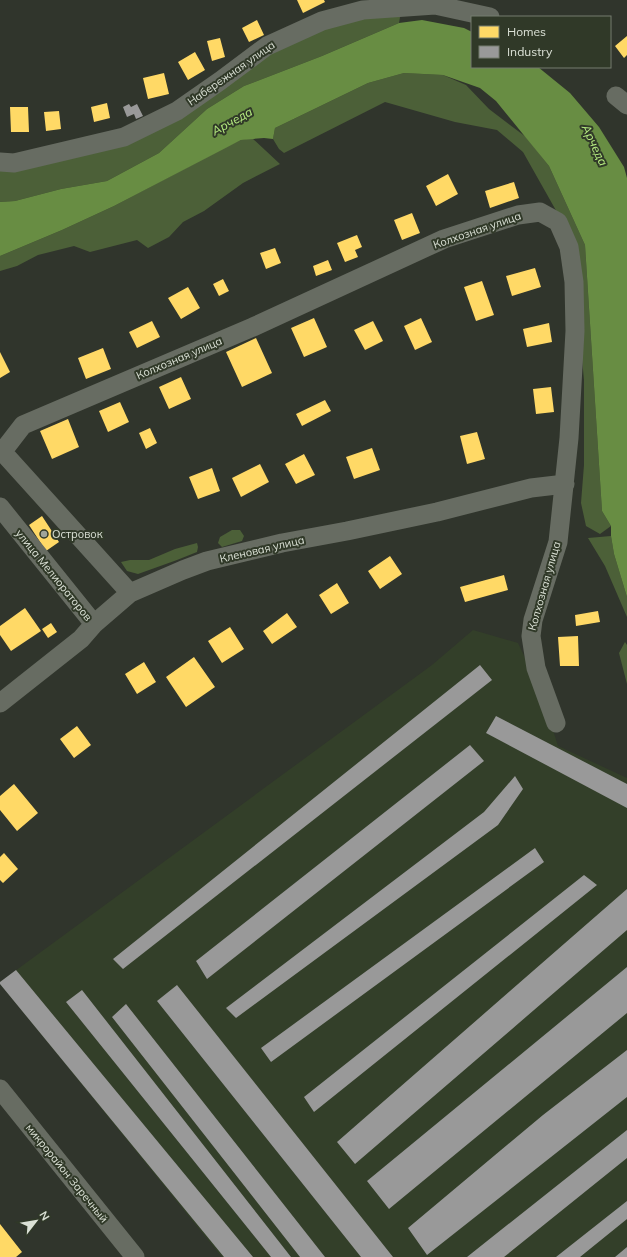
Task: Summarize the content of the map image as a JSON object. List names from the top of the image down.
{
  "streets": {
    "street": [
      "Набережная улица",
      "Колхозная улица",
      "Кленовая улица",
      "улица Мелиораторов",
      "микрорайон Заречный"
    ]
  },
  "crossings": [
    ["Колхозная улица", "Кленовая улица"],
    ["Кленовая улица", "улица Мелиораторов"]
  ],
  "water": ["Арчеда"],
  "places": ["Островок"],
  "legend": ["Homes", "Industry"],
  "north": "top right"
}
